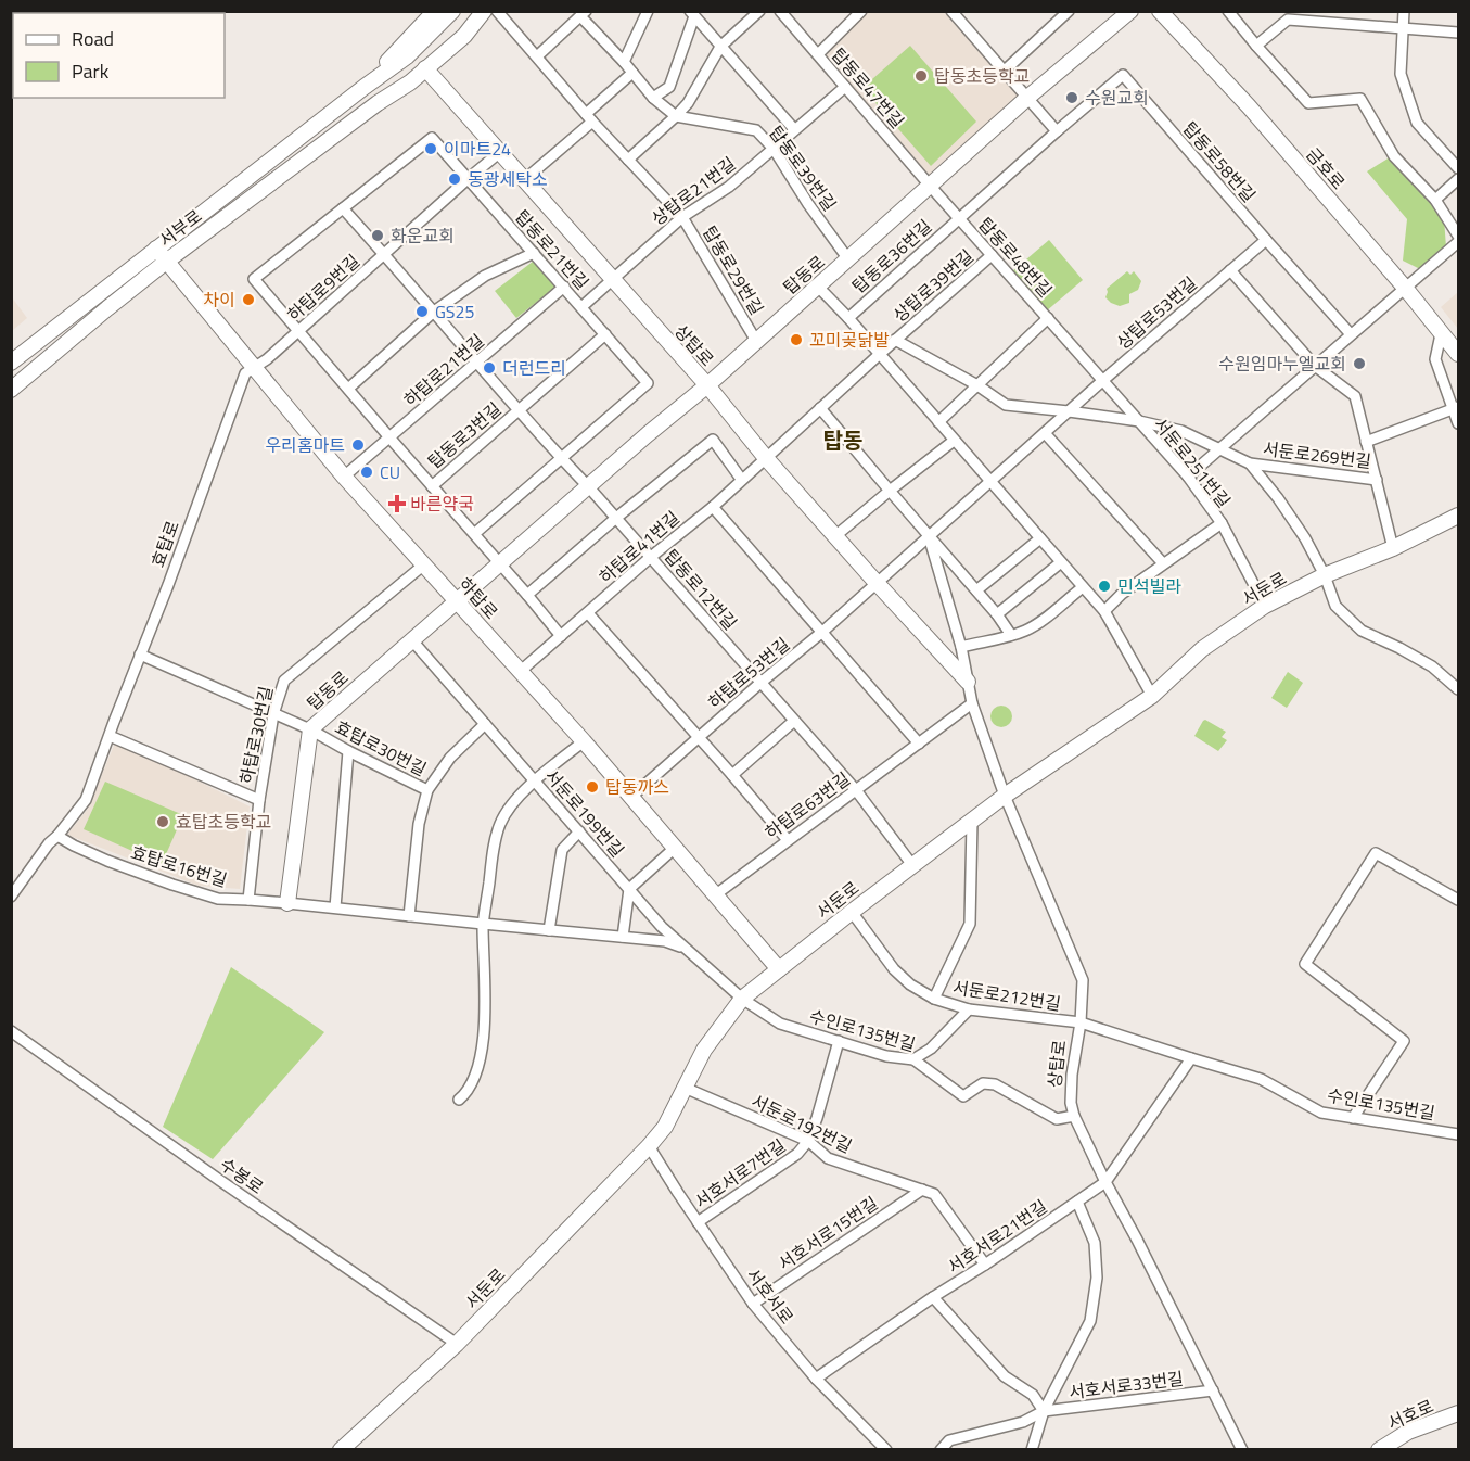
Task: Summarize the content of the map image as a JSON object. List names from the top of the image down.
{
  "streets": {
    "street": [
      "탑동로47번길",
      "탑동로58번길",
      "탑동로39번길",
      "금호로",
      "상탑로21번길",
      "서부로",
      "탑동로21번길",
      "탑동로36번길",
      "탑동로48번길",
      "탑동로29번길",
      "탑동로",
      "상탑로39번길",
      "하탑로9번길",
      "상탑로53번길",
      "상탑로",
      "하탑로21번길",
      "탑동로3번길",
      "서둔로269번길",
      "서둔로251번길",
      "효탑로",
      "하탑로41번길",
      "서둔로",
      "탑동로12번길",
      "하탑로",
      "하탑로53번길",
      "하탑로30번길",
      "효탑로30번길",
      "하탑로63번길",
      "서둔로199번길",
      "효탑로16번길",
      "서둔로212번길",
      "수인로135번길",
      "서둔로192번길",
      "서호서로7번길",
      "수봉로",
      "서호서로15번길",
      "서호서로21번길",
      "서호서로",
      "서호서로33번길",
      "서호로"
    ]
  },
  "crossings": [
    ["탑동로47번길", "상탑로21번길"],
    ["탑동로47번길", "탑동로48번길"],
    ["탑동로47번길", "탑동로"],
    ["탑동로58번길", "탑동로48번길"],
    ["탑동로58번길", "상탑로53번길"],
    ["탑동로39번길", "상탑로21번길"],
    ["탑동로39번길", "탑동로"],
    ["상탑로21번길", "탑동로21번길"],
    ["상탑로21번길", "탑동로29번길"],
    ["상탑로21번길", "상탑로"],
    ["서부로", "상탑로"],
    ["서부로", "하탑로"],
    ["탑동로21번길", "하탑로9번길"],
    ["탑동로21번길", "하탑로21번길"],
    ["탑동로21번길", "탑동로3번길"],
    ["탑동로21번길", "탑동로12번길"],
    ["탑동로36번길", "탑동로48번길"],
    ["탑동로36번길", "탑동로"],
    ["탑동로36번길", "상탑로39번길"],
    ["탑동로36번길", "상탑로53번길"],
    ["탑동로36번길", "서둔로251번길"],
    ["탑동로36번길", "서둔로"],
    ["탑동로48번길", "탑동로"],
    ["탑동로48번길", "상탑로39번길"],
    ["탑동로48번길", "상탑로53번길"],
    ["탑동로48번길", "서둔로251번길"],
    ["탑동로29번길", "탑동로"],
    ["탑동로", "상탑로"],
    ["탑동로", "탑동로3번길"],
    ["탑동로", "탑동로12번길"],
    ["탑동로", "하탑로"],
    ["탑동로", "효탑로30번길"],
    ["탑동로", "서둔로199번길"],
    ["탑동로", "효탑로16번길"],
    ["상탑로39번길", "상탑로"],
    ["상탑로39번길", "하탑로41번길"],
    ["하탑로9번길", "상탑로"],
    ["하탑로9번길", "탑동로3번길"],
    ["하탑로9번길", "효탑로"],
    ["하탑로9번길", "탑동로12번길"],
    ["하탑로9번길", "하탑로"],
    ["상탑로53번길", "상탑로"],
    ["상탑로53번길", "서둔로269번길"],
    ["상탑로53번길", "서둔로251번길"],
    ["상탑로53번길", "하탑로53번길"],
    ["상탑로", "하탑로41번길"],
    ["상탑로", "서둔로"],
    ["상탑로", "하탑로53번길"],
    ["상탑로", "서둔로212번길"],
    ["상탑로", "수인로135번길"],
    ["상탑로", "서호서로21번길"],
    ["상탑로", "서호서로33번길"],
    ["하탑로21번길", "탑동로3번길"],
    ["하탑로21번길", "탑동로12번길"],
    ["하탑로21번길", "하탑로"],
    ["탑동로3번길", "탑동로12번길"],
    ["서둔로269번길", "서둔로251번길"],
    ["서둔로251번길", "서둔로"],
    ["효탑로", "하탑로"],
    ["효탑로", "효탑로30번길"],
    ["효탑로", "효탑로16번길"],
    ["하탑로41번길", "탑동로12번길"],
    ["하탑로41번길", "하탑로"],
    ["서둔로", "탑동로12번길"],
    ["서둔로", "하탑로"],
    ["서둔로", "서둔로199번길"],
    ["서둔로", "서둔로212번길"],
    ["서둔로", "수인로135번길"],
    ["서둔로", "서둔로192번길"],
    ["서둔로", "수봉로"],
    ["서둔로", "서호서로"],
    ["탑동로12번길", "하탑로53번길"],
    ["탑동로12번길", "하탑로63번길"],
    ["하탑로", "하탑로53번길"],
    ["하탑로", "하탑로30번길"],
    ["하탑로", "하탑로63번길"],
    ["하탑로30번길", "효탑로30번길"],
    ["하탑로30번길", "효탑로16번길"],
    ["서둔로199번길", "효탑로16번길"],
    ["서둔로199번길", "수인로135번길"],
    ["서둔로212번길", "수인로135번길"],
    ["수인로135번길", "서호서로7번길"],
    ["서둔로192번길", "서호서로7번길"],
    ["서둔로192번길", "서호서로15번길"],
    ["서둔로192번길", "서호서로21번길"],
    ["서호서로7번길", "서호서로"],
    ["서호서로15번길", "서호서로"],
    ["서호서로21번길", "서호서로"],
    ["서호서로21번길", "서호서로33번길"]
  ],
  "districts": ["탑동"],
  "places": {
    "other": [
      "탑동초등학교",
      "수원교회",
      "이마트24",
      "동광세탁소",
      "화운교회",
      "차이",
      "GS25",
      "꼬미곶닭발",
      "수원임마누엘교회",
      "더런드리",
      "우리홈마트",
      "CU",
      "민석빌라",
      "탑동까스",
      "효탑초등학교"
    ],
    "health": ["바른약국"]
  },
  "legend": ["Road", "Park"]
}
